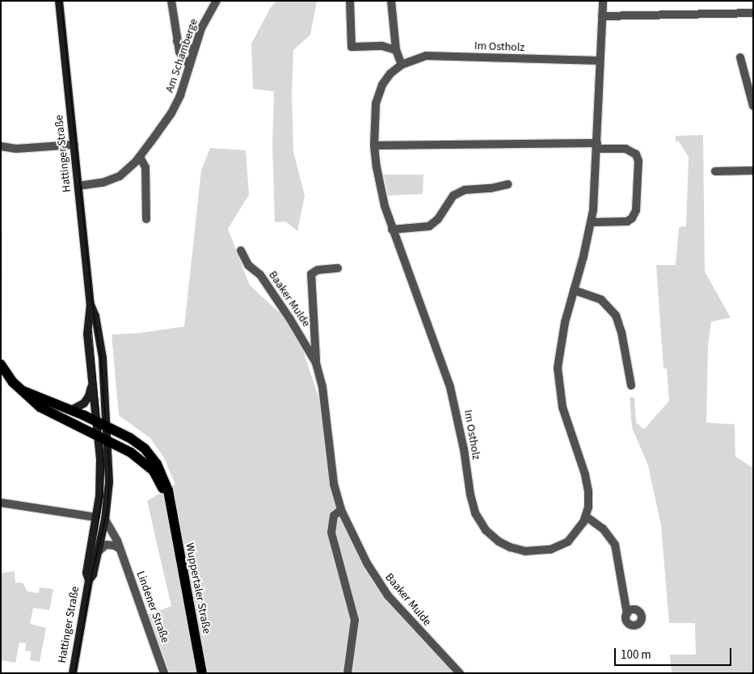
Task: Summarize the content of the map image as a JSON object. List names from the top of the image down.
{
  "streets": {
    "main road": ["Hattinger Straße", "Wuppertaler Straße"],
    "street": [
      "Im Ostholz",
      "Am Schamberge",
      "Baaker Mulde",
      "Lindener Straße"
    ]
  },
  "crossings": [
    ["Am Schamberge", "Hattinger Straße"],
    ["Hattinger Straße", "Wuppertaler Straße"],
    ["Hattinger Straße", "Lindener Straße"]
  ],
  "scale_bar": "100 m"
}
